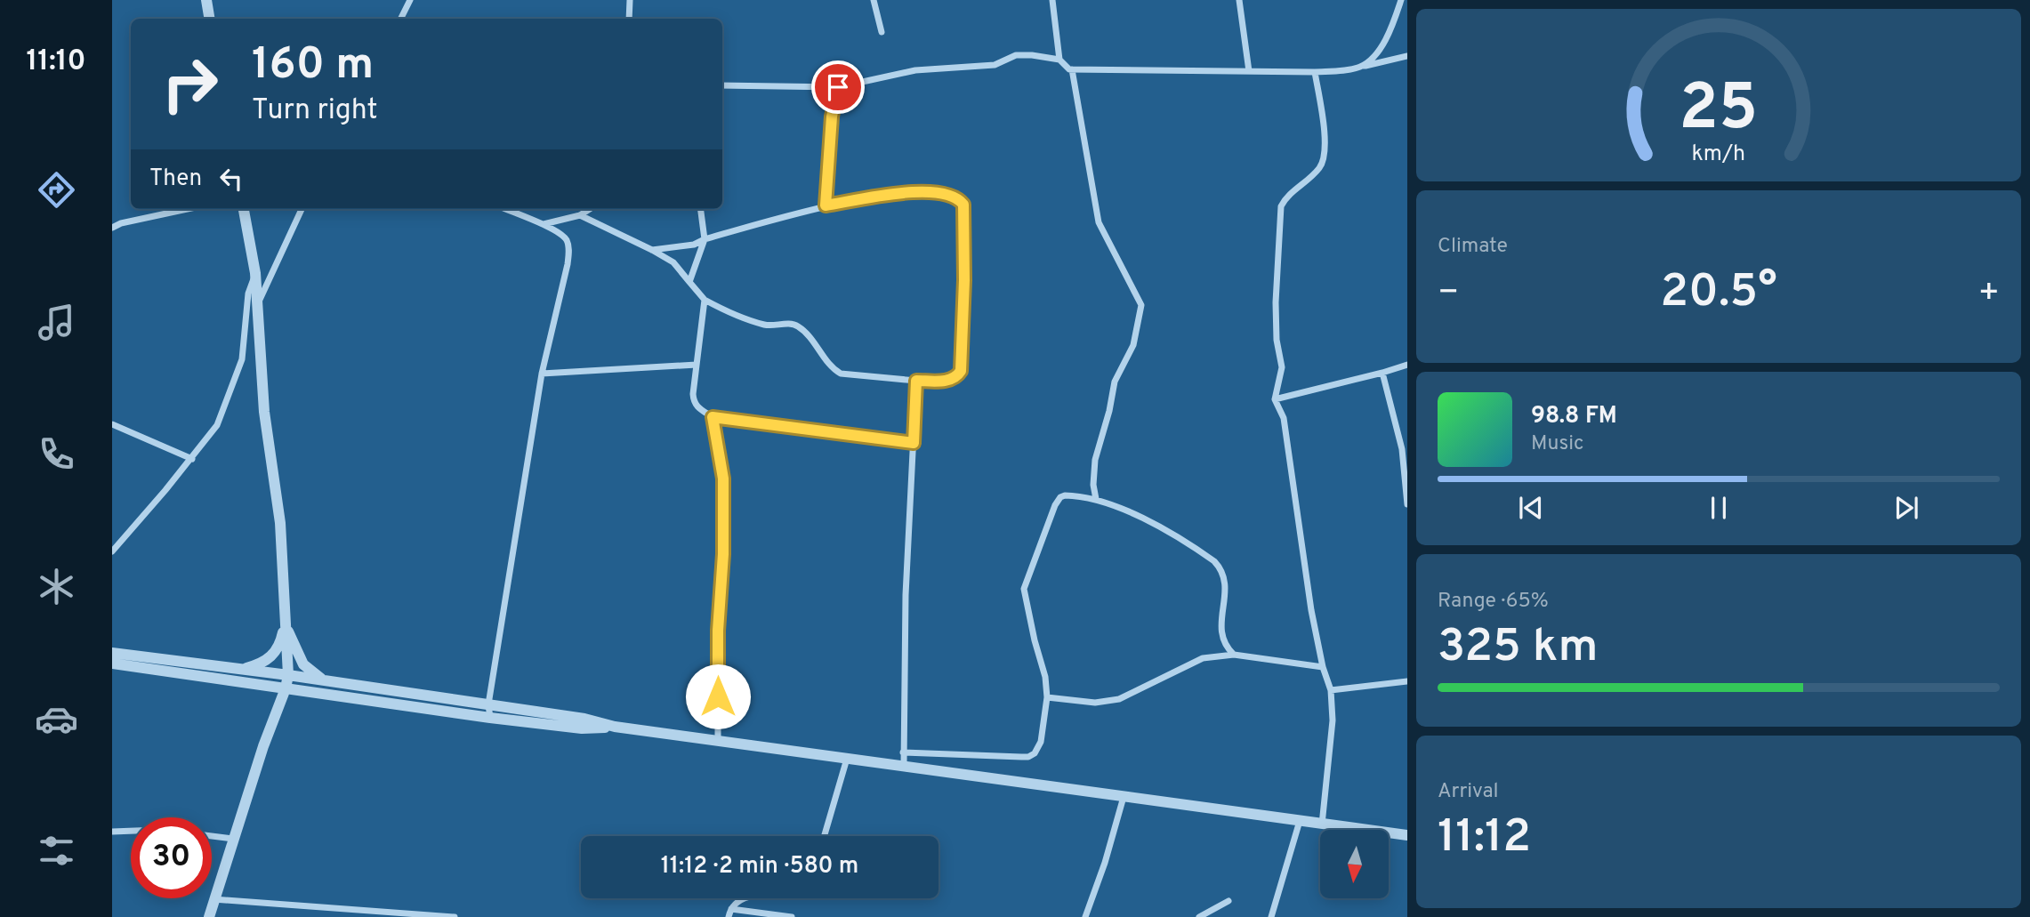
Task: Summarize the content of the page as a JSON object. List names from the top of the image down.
{
  "north": "bottom",
  "page": {
    "tabs": "11:10",
    "turn": ["160 m", "Turn right"],
    "then": "Then",
    "tile": [
      "Climate",
      ["Range · 65%", "325 km"],
      ["Arrival", "11:12"]
    ],
    "heat": ["−", "20.5°", "+"],
    "song": ["98.8 FM", "Music"],
    "limit": "30",
    "trip": "11:12 · 2 min · 580 m",
    "gauge": ["25", "km/h"]
  }
}
